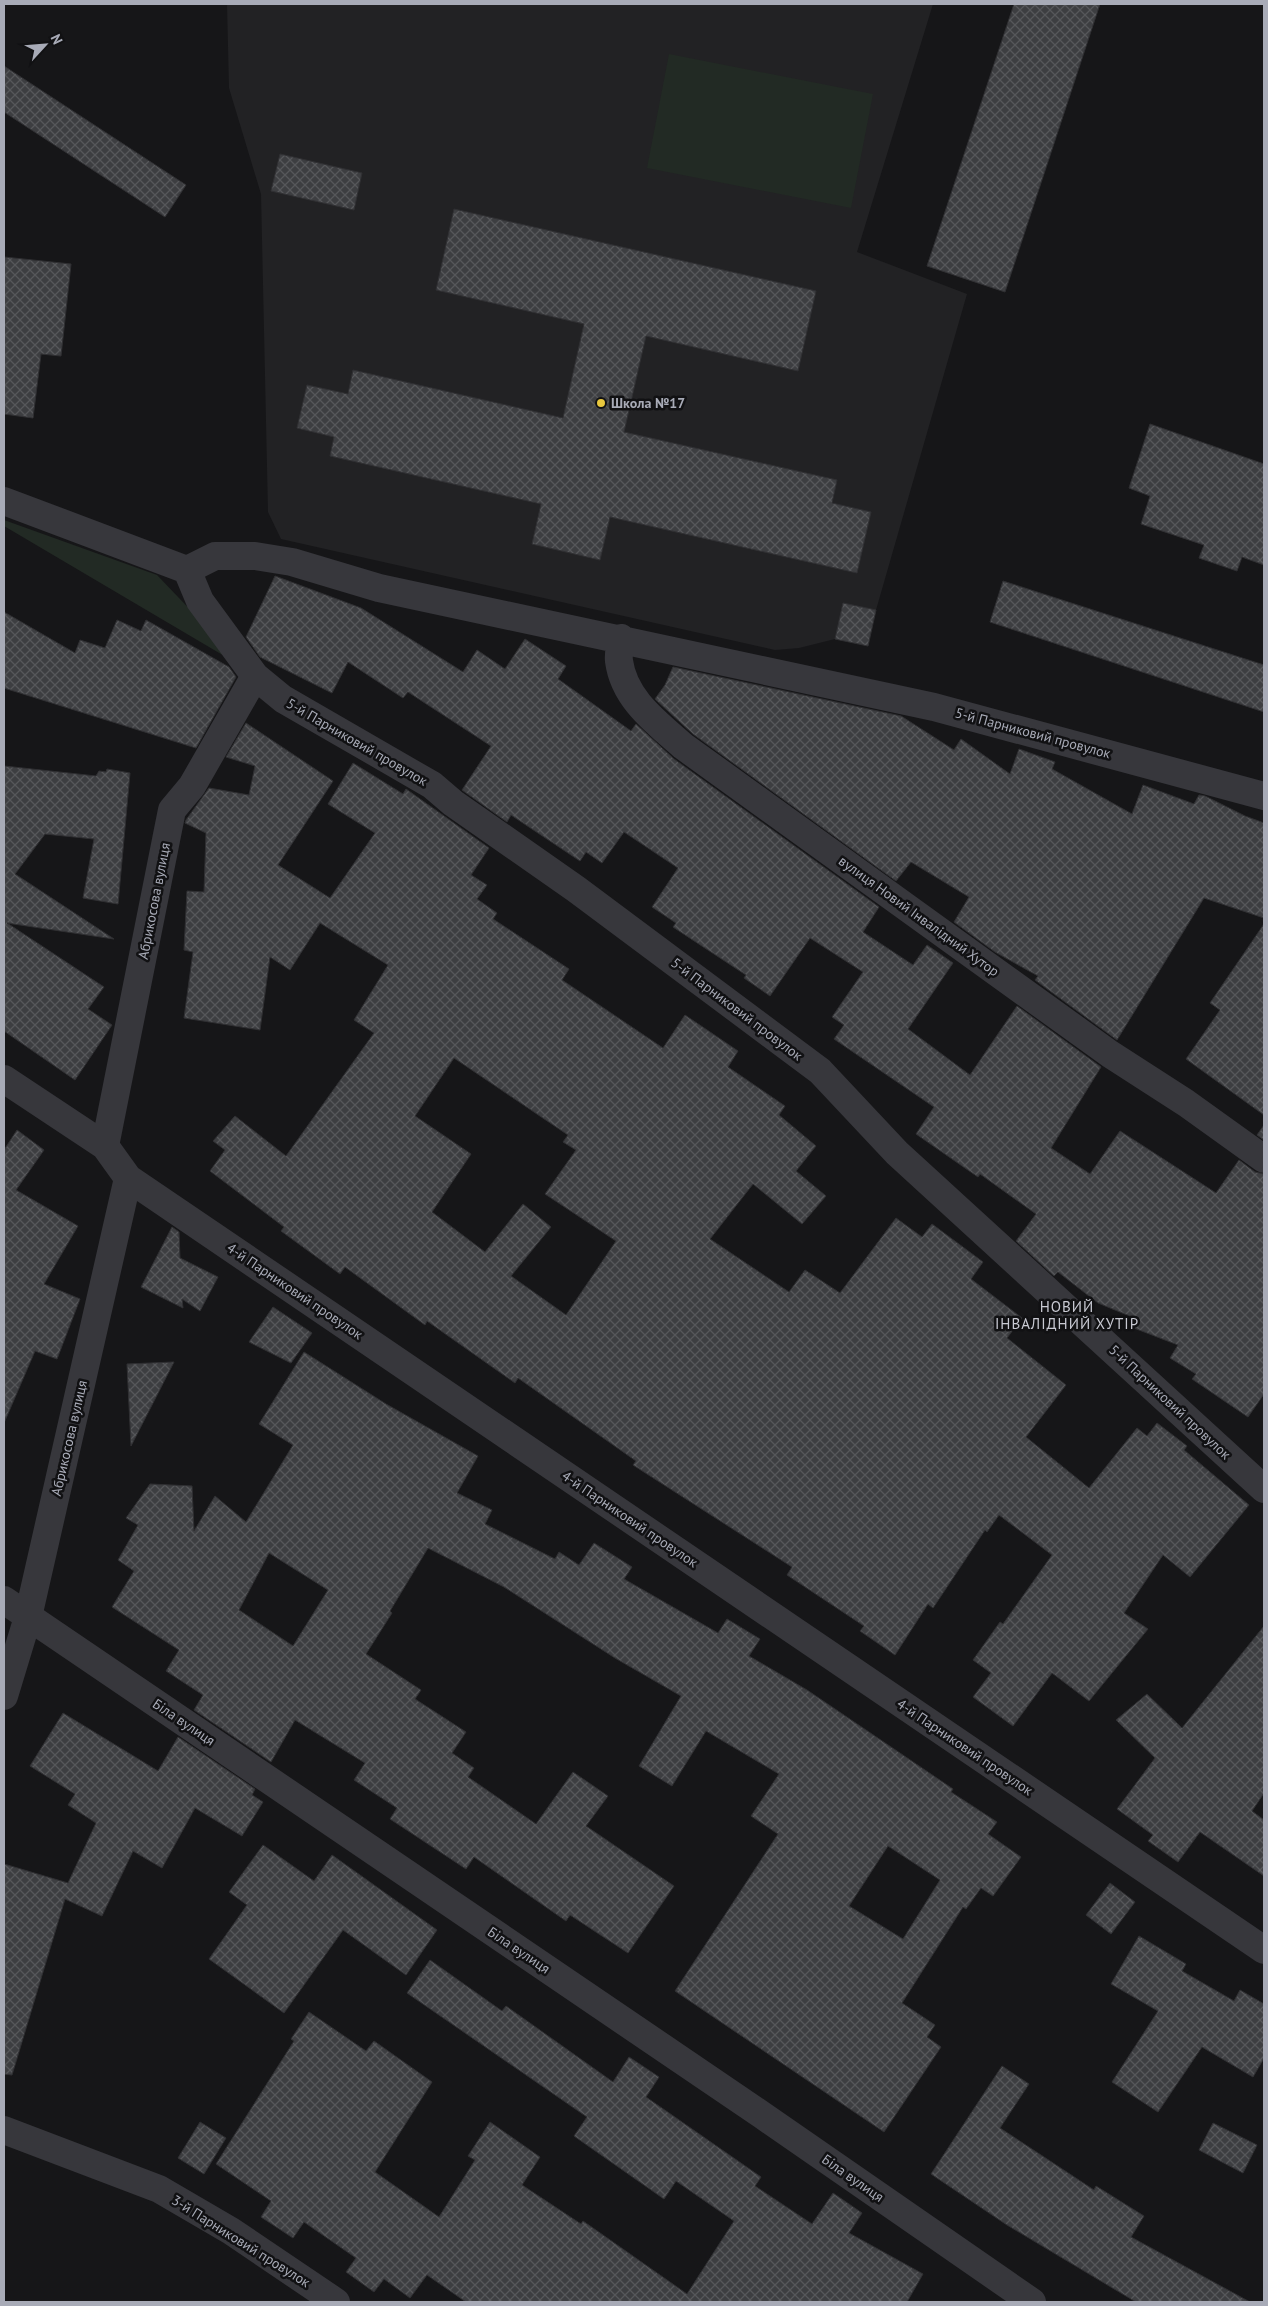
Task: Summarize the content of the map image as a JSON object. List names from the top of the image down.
{
  "streets": {
    "street": [
      "5-й Парниковий провулок",
      "Абрикосова вулиця",
      "вулиця Новий Інвалідний Хутор",
      "4-й Парниковий провулок",
      "Біла вулиця",
      "3-й Парниковий провулок"
    ]
  },
  "crossings": [
    ["5-й Парниковий провулок", "Абрикосова вулиця"],
    ["5-й Парниковий провулок", "вулиця Новий Інвалідний Хутор"],
    ["Абрикосова вулиця", "4-й Парниковий провулок"],
    ["Абрикосова вулиця", "Біла вулиця"]
  ],
  "districts": ["НОВИЙ ІНВАЛІДНИЙ ХУТІР"],
  "places": ["Школа №17"],
  "north": "top right"
}
